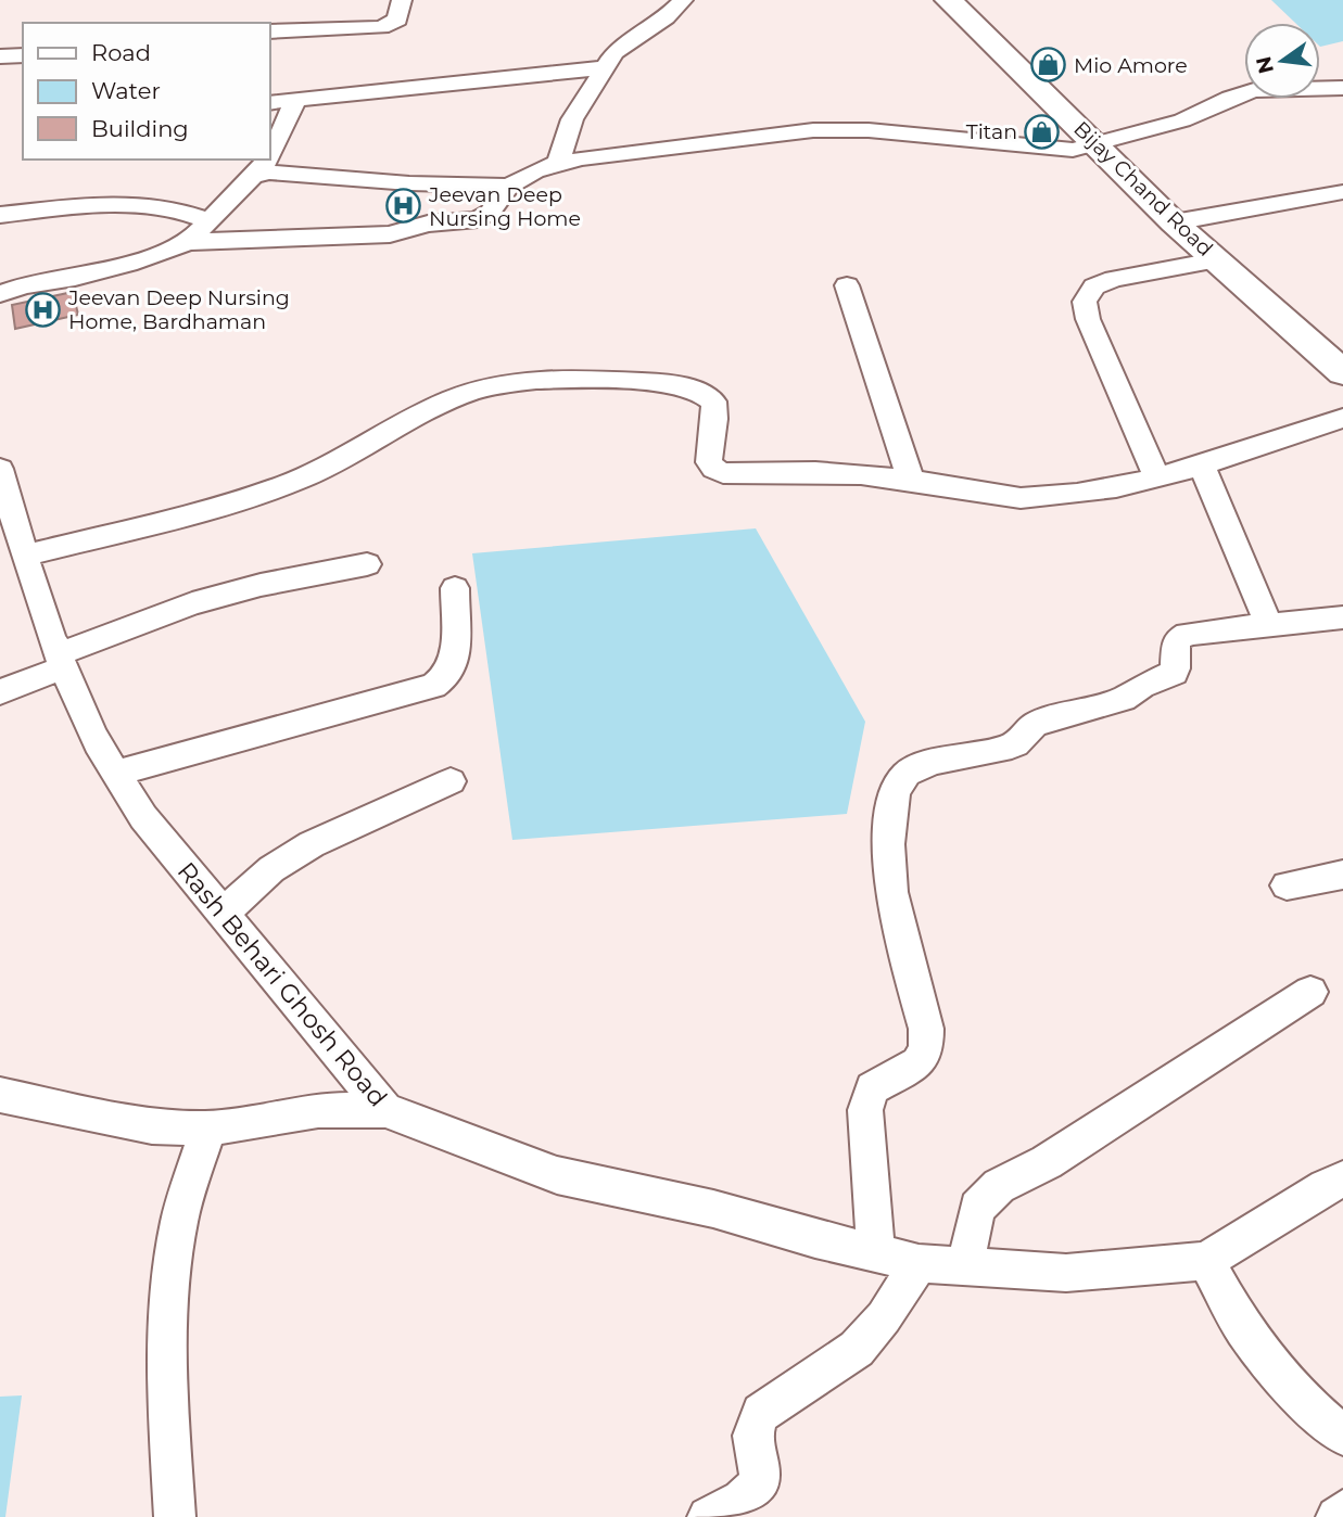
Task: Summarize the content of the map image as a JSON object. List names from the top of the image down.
{
  "streets": {
    "main road": ["Bijay Chand Road"],
    "street": ["Rash Behari Ghosh Road"]
  },
  "places": {
    "shop": ["Mio Amore", "Titan"],
    "hospital": ["Jeevan Deep Nursing Home", "Jeevan Deep Nursing Home, Bardhaman"]
  },
  "legend": ["Road", "Water", "Building"],
  "north": "left"
}
